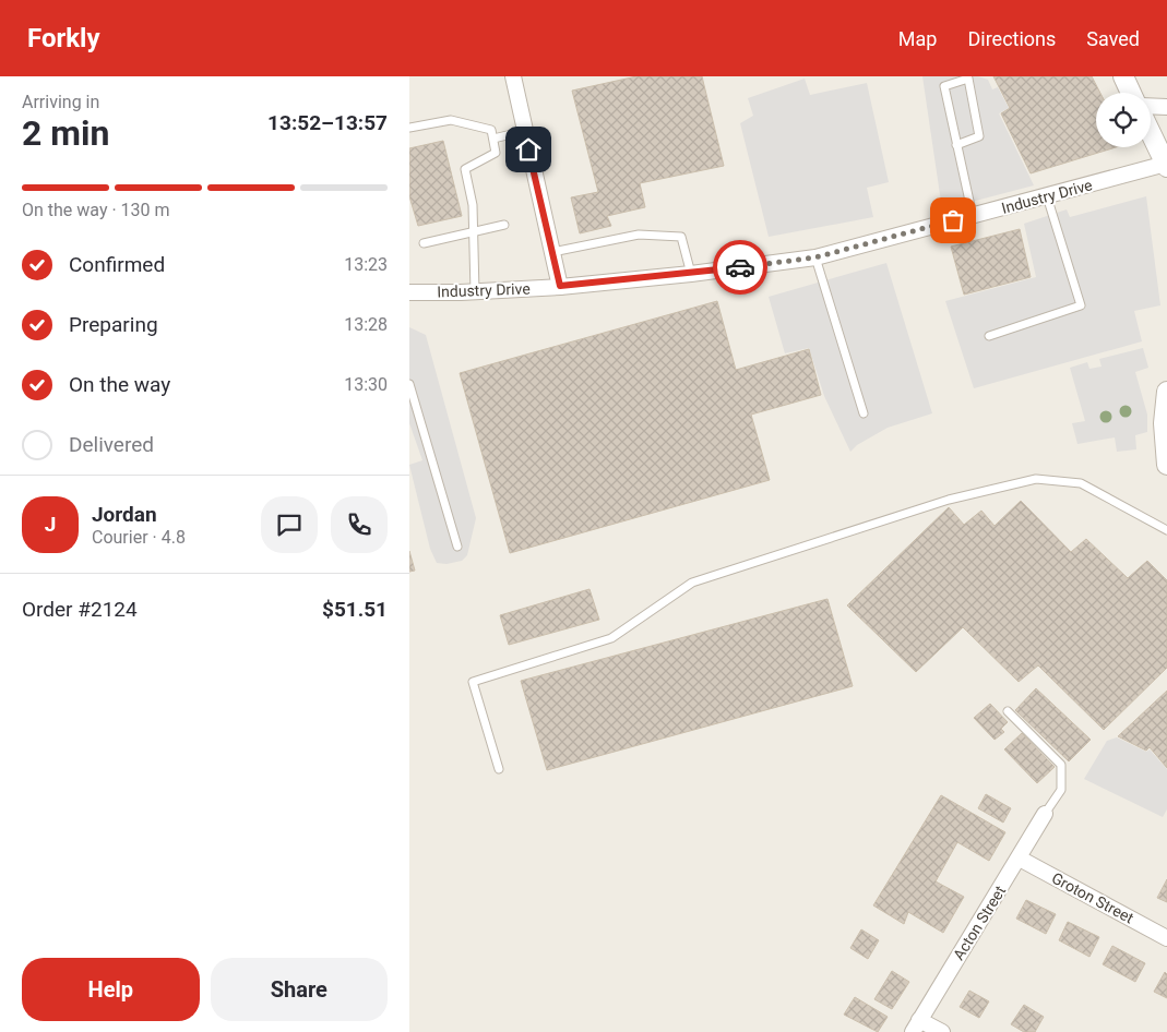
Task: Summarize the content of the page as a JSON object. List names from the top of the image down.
{
  "streets": {
    "street": ["Industry Drive", "Groton Street", "Acton Street"]
  },
  "crossings": [
    ["Groton Street", "Acton Street"]
  ],
  "page": {
    "header": "Forkly",
    "nav": ["Map", "Directions", "Saved"],
    "heading": ["2 min", "Arriving in", "13:52–13:57"],
    "panel": [
      "Jordan",
      "Courier · 4.8",
      "Order #2124",
      "$51.51"
    ],
    "bar": "On the way · 130 m",
    "list": [
      ["Confirmed", "13:23"],
      ["Preparing", "13:28"],
      ["On the way", "13:30"],
      "Delivered"
    ],
    "round": "J",
    "buttons": ["Help", "Share"]
  }
}
